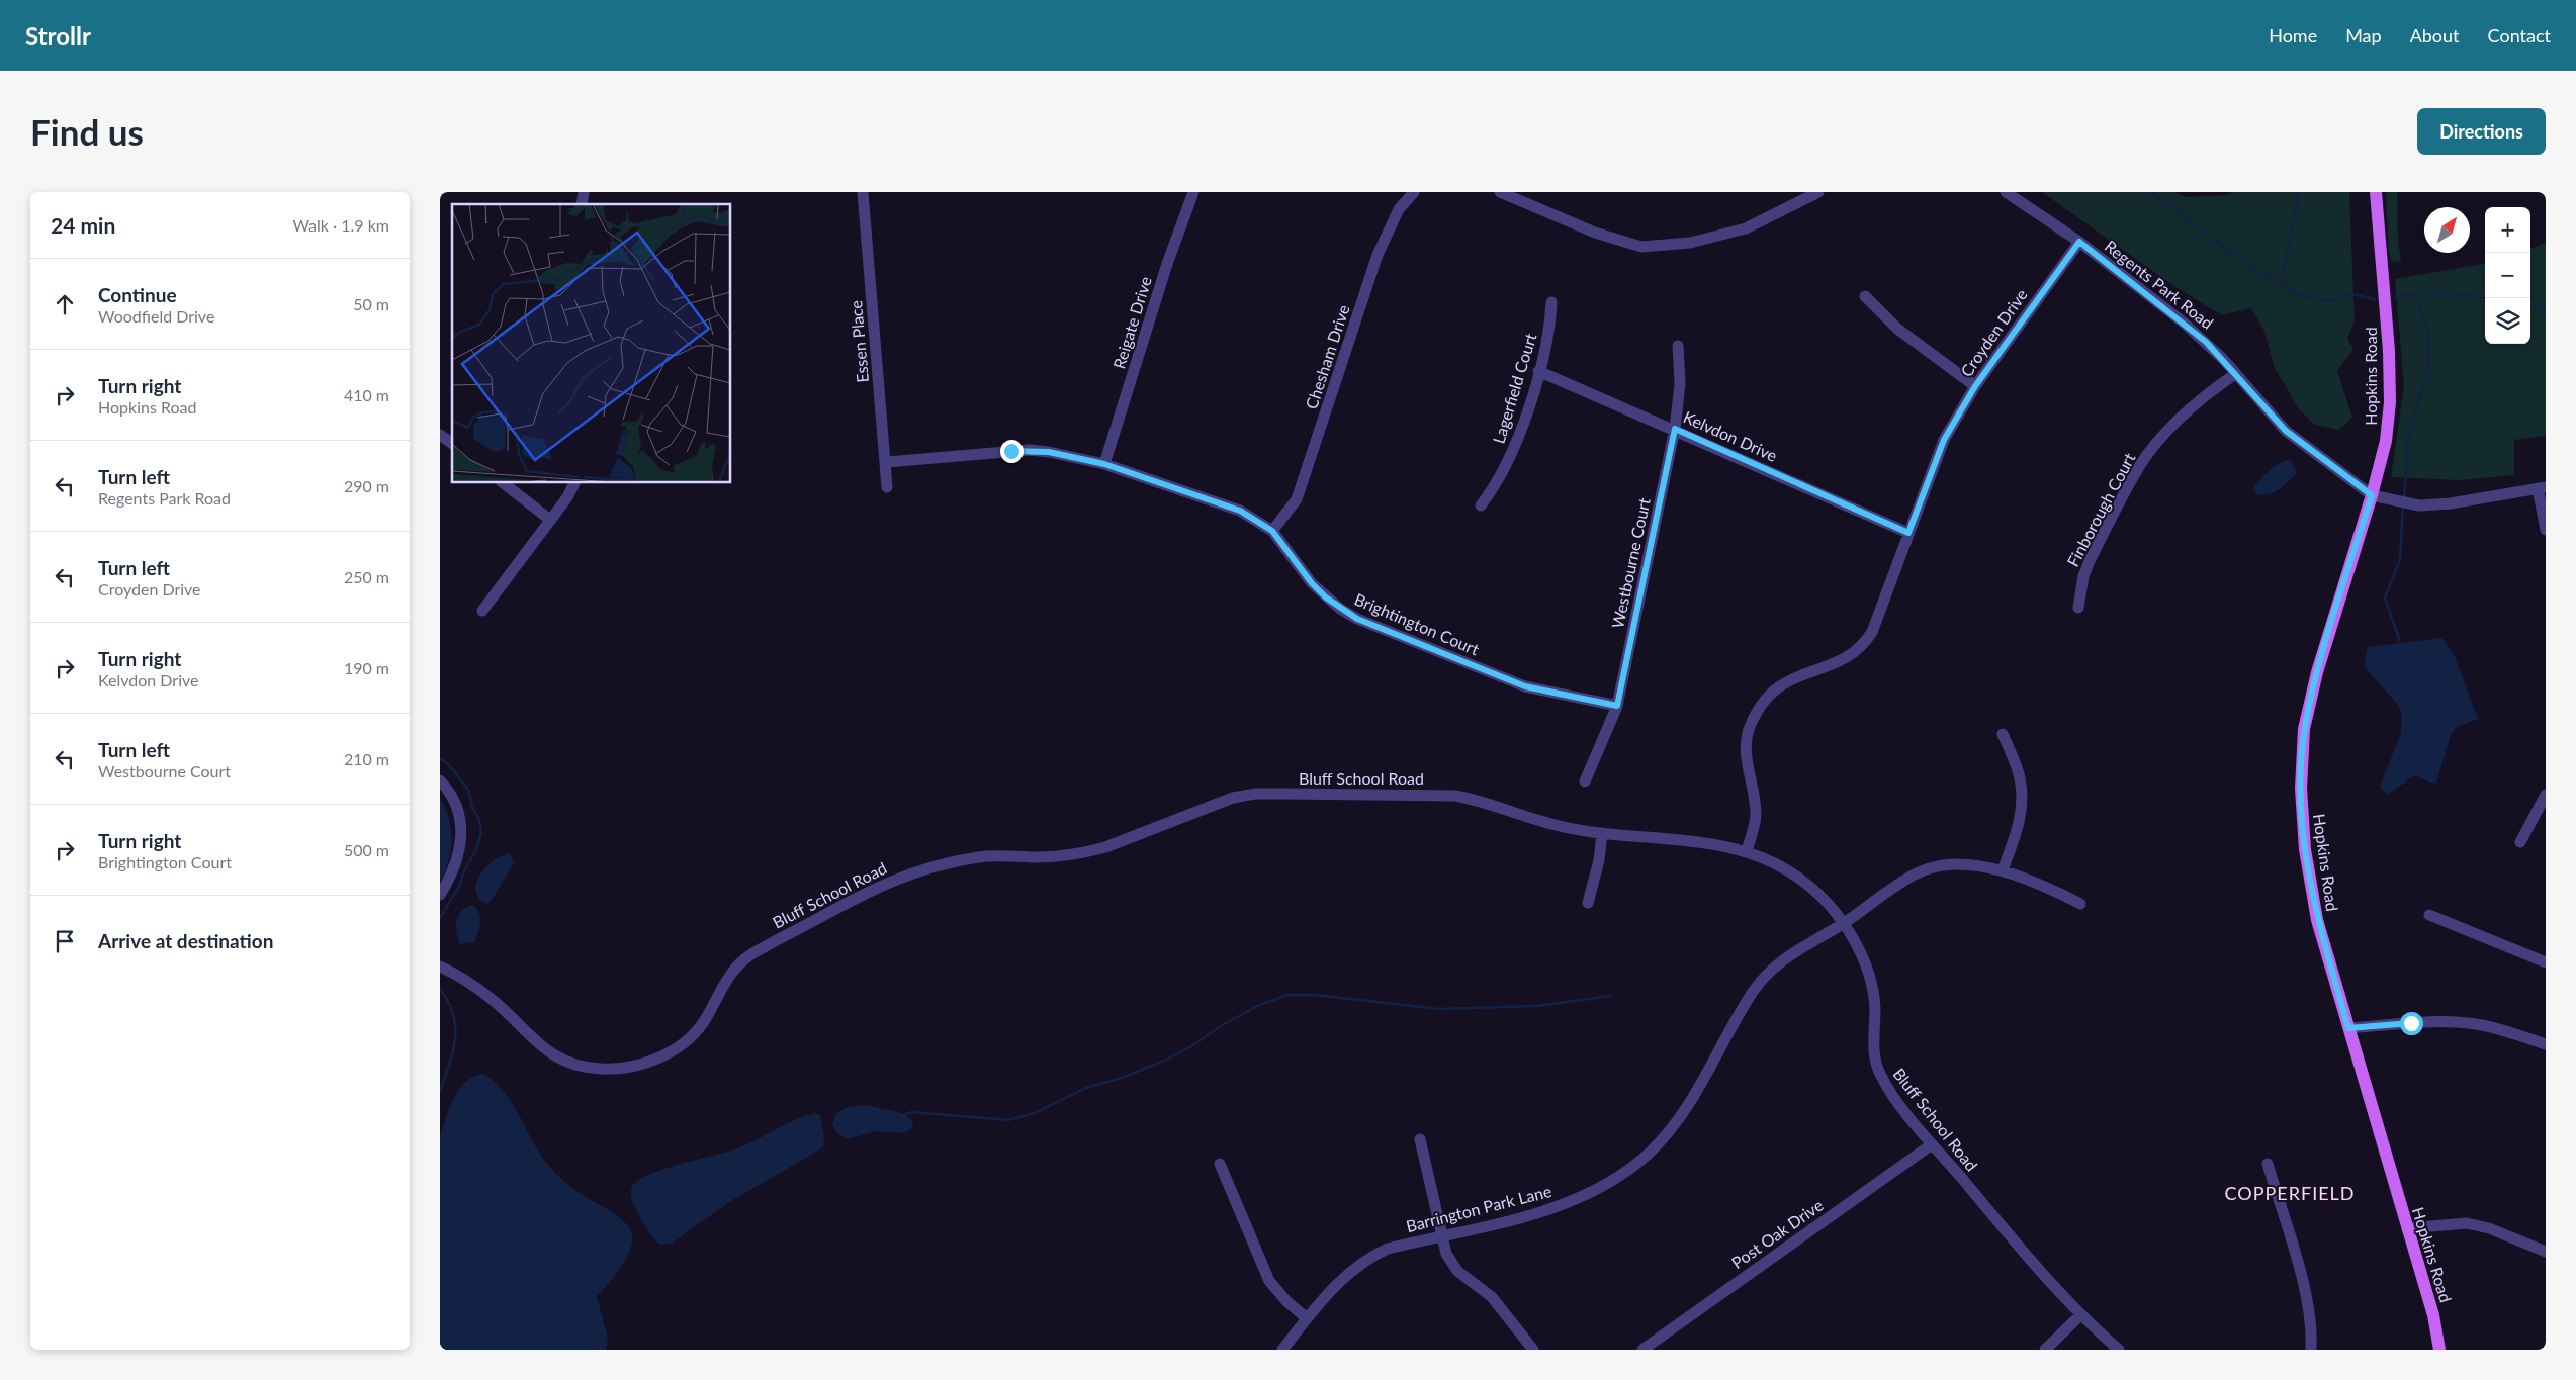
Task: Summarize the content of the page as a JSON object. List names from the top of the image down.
{
  "streets": {
    "main road": ["Hopkins Road"],
    "street": [
      "Regents Park Road",
      "Reigate Drive",
      "Croyden Drive",
      "Essen Place",
      "Chesham Drive",
      "Lagerfield Court",
      "Kelvdon Drive",
      "Finborough Court",
      "Westbourne Court",
      "Brightington Court",
      "Bluff School Road",
      "Barrington Park Lane",
      "Post Oak Drive"
    ]
  },
  "crossings": [
    ["Regents Park Road", "Croyden Drive"],
    ["Regents Park Road", "Hopkins Road"],
    ["Regents Park Road", "Finborough Court"],
    ["Reigate Drive", "Brightington Court"],
    ["Croyden Drive", "Kelvdon Drive"],
    ["Croyden Drive", "Bluff School Road"],
    ["Essen Place", "Brightington Court"],
    ["Chesham Drive", "Brightington Court"],
    ["Lagerfield Court", "Kelvdon Drive"],
    ["Kelvdon Drive", "Westbourne Court"],
    ["Westbourne Court", "Brightington Court"],
    ["Bluff School Road", "Barrington Park Lane"],
    ["Bluff School Road", "Post Oak Drive"]
  ],
  "districts": ["COPPERFIELD"],
  "north": "top right",
  "page": {
    "header": "Strollr",
    "nav": [
      "Home",
      "Map",
      "About",
      "Contact"
    ],
    "buttons": "Directions",
    "title": "Find us",
    "heading": ["24 min", "Walk · 1.9 km"],
    "map_buttons": ["+", "−"],
    "list": [
      ["Continue", "Woodfield Drive", "50 m"],
      ["Turn right", "Hopkins Road", "410 m"],
      ["Turn left", "Regents Park Road", "290 m"],
      ["Turn left", "Croyden Drive", "250 m"],
      ["Turn right", "Kelvdon Drive", "190 m"],
      ["Turn left", "Westbourne Court", "210 m"],
      ["Turn right", "Brightington Court", "500 m"],
      "Arrive at destination"
    ]
  }
}
